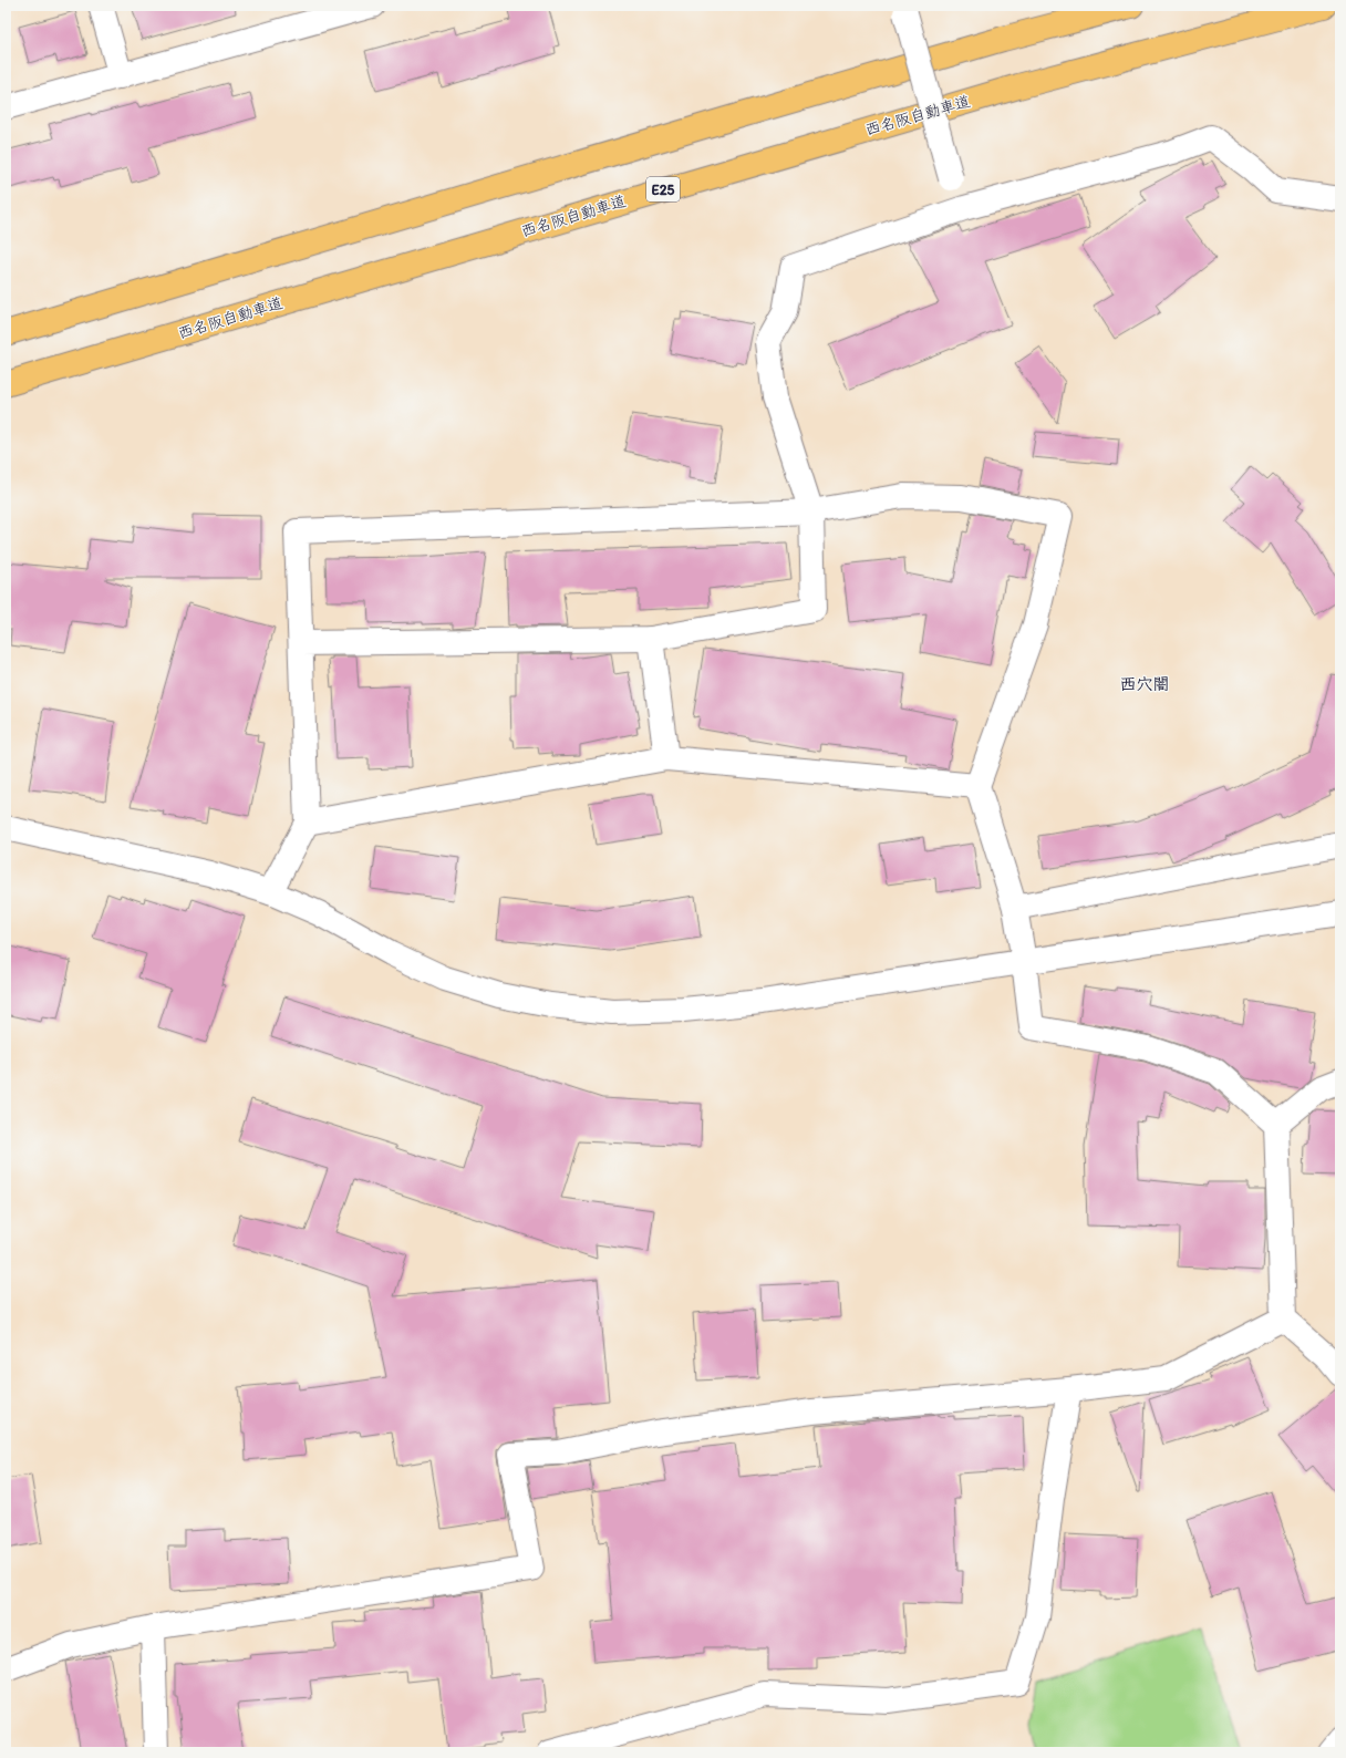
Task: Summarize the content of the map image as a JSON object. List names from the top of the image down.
{
  "streets": {
    "highway": ["西名阪自動車道", "E25"]
  },
  "districts": ["西穴闇"]
}
